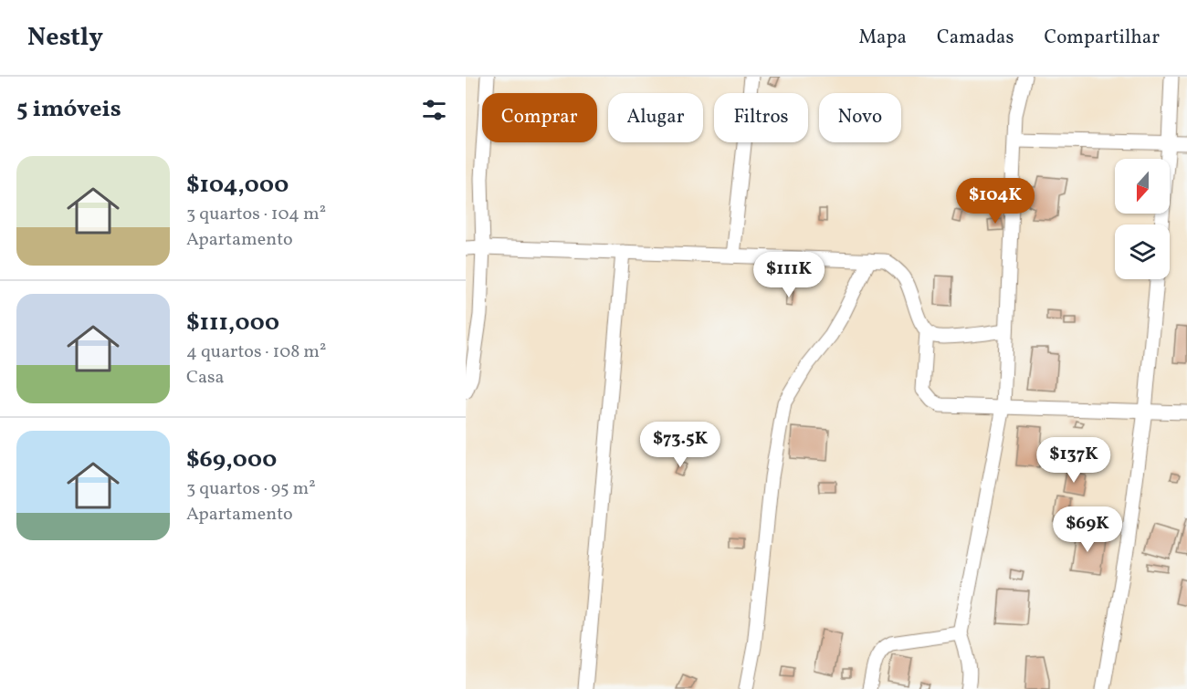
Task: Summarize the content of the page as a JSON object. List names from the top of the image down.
{
  "north": "bottom",
  "page": {
    "header": "Nestly",
    "nav": ["Mapa", "Camadas", "Compartilhar"],
    "heading": "5 imóveis",
    "chip": [
      "Comprar",
      "Alugar",
      "Filtros",
      "Novo"
    ],
    "list": [
      {
        "name": "$104,000",
        "note": "3 quartos · 104 m² · Apartamento"
      },
      {
        "name": "$111,000",
        "note": "4 quartos · 108 m² · Casa"
      },
      {
        "name": "$69,000",
        "note": "3 quartos · 95 m² · Apartamento"
      }
    ],
    "price": [
      "$104K",
      "$111K",
      "$73.5K",
      "$137K",
      "$69K"
    ]
  }
}
